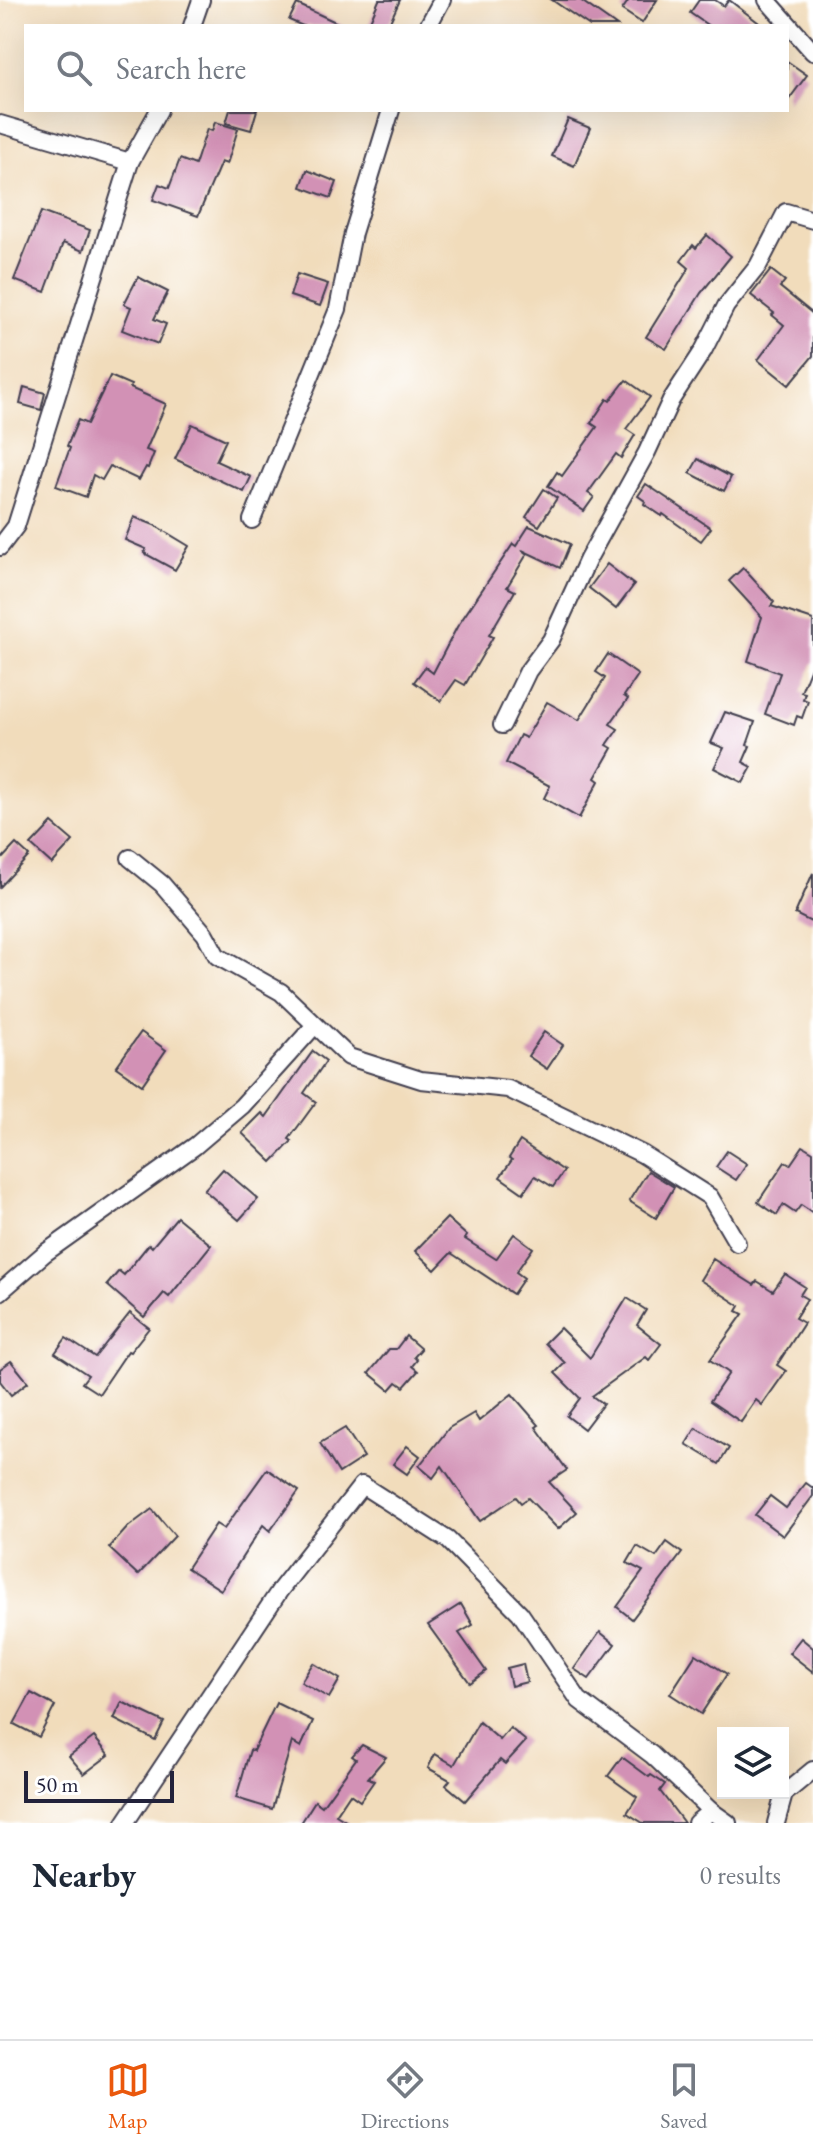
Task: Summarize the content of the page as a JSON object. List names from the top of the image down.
{
  "scale_bar": "50 m",
  "page": {
    "search": "Search here",
    "scale": "50 m",
    "heading": ["Nearby", "0 results"],
    "nav": ["Map", "Directions", "Saved"]
  }
}
